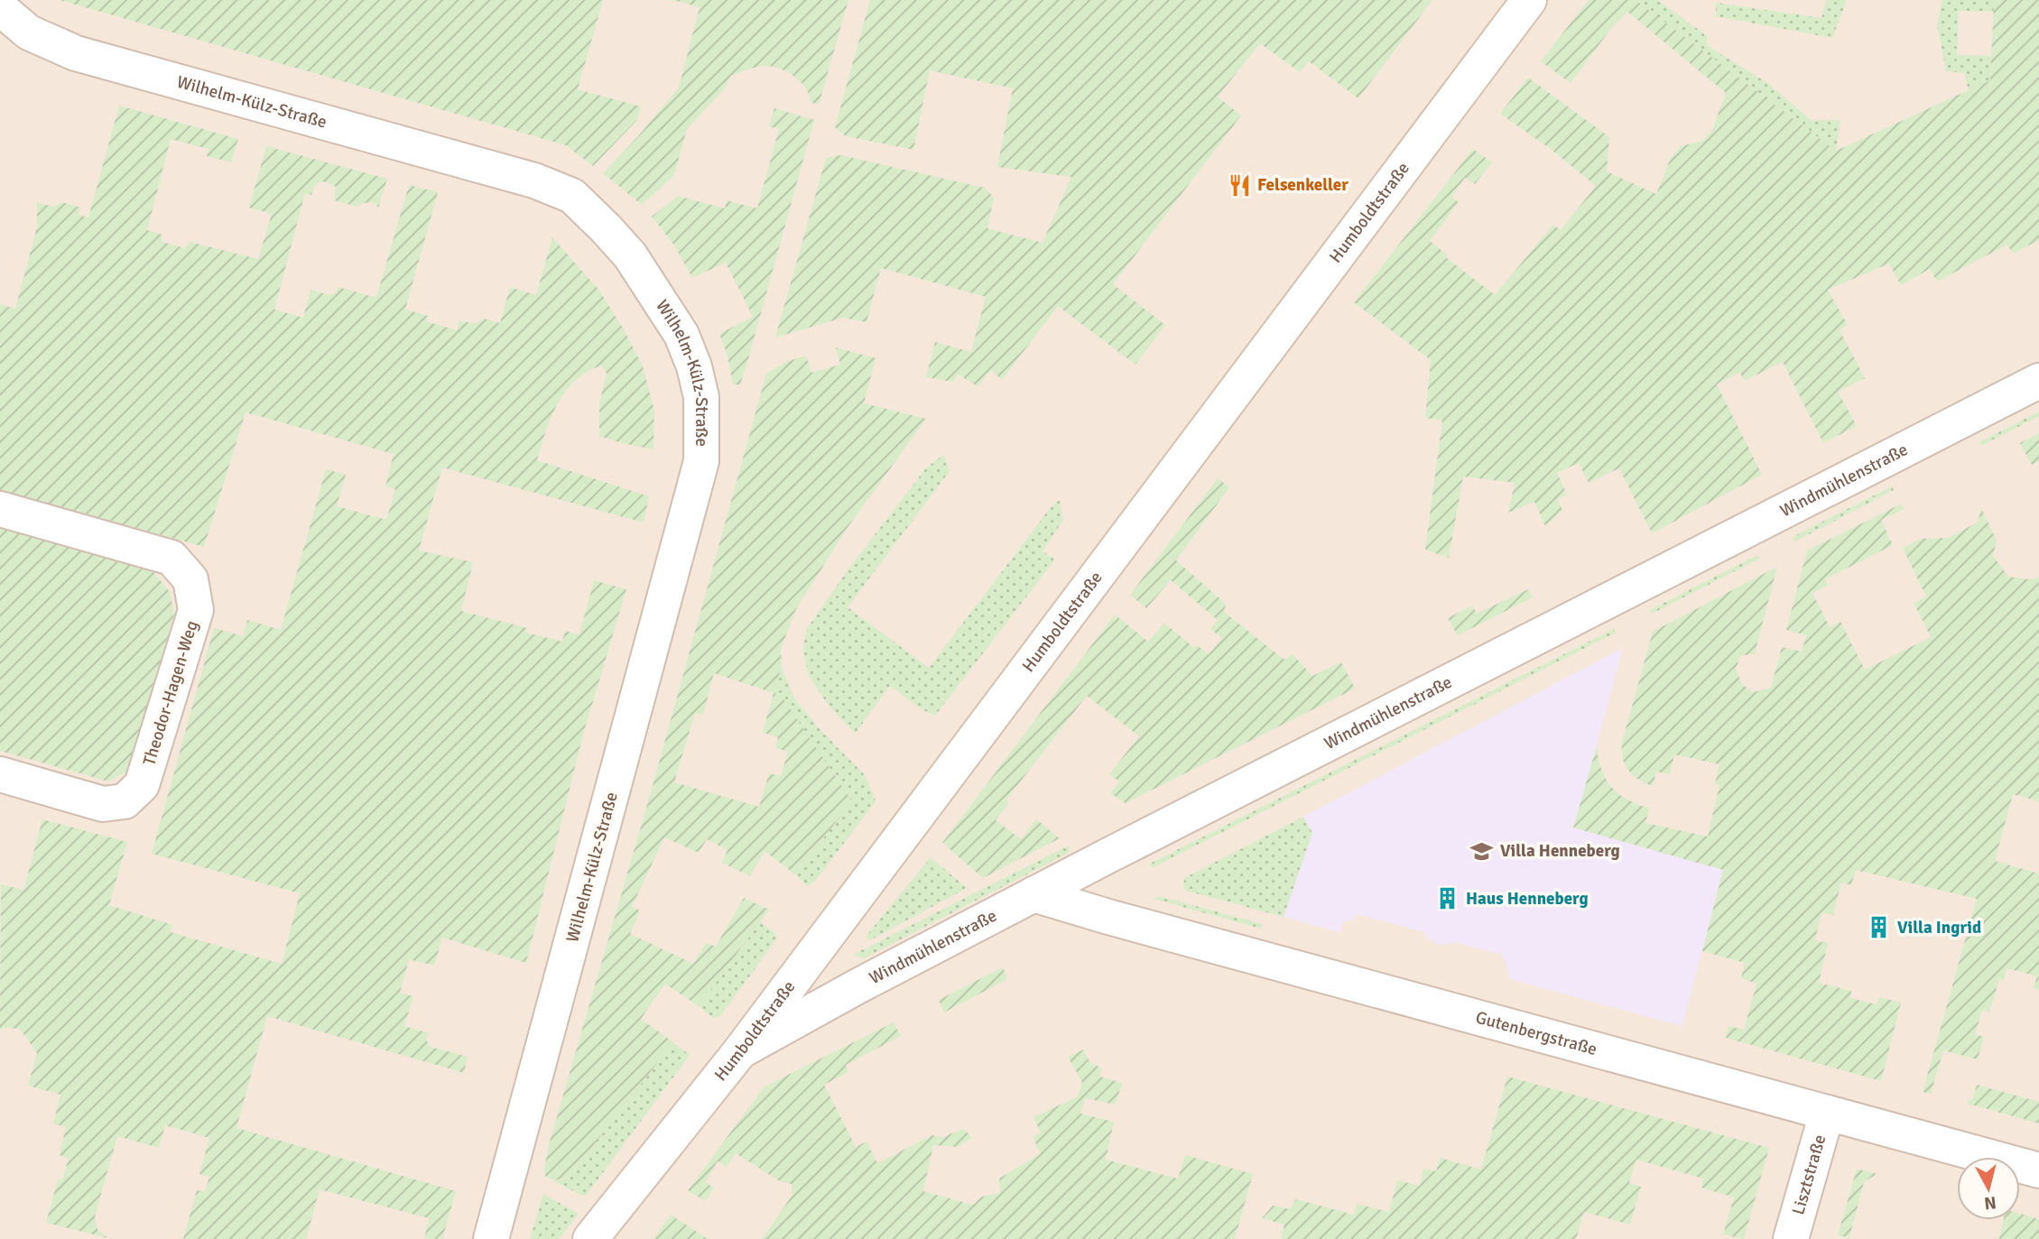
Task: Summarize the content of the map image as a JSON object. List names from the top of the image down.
{
  "streets": {
    "street": [
      "Wilhelm-Külz-Straße",
      "Humboldtstraße",
      "Windmühlenstraße",
      "Theodor-Hagen-Weg",
      "Gutenbergstraße",
      "Lisztstraße"
    ]
  },
  "crossings": [
    ["Humboldtstraße", "Windmühlenstraße"],
    ["Windmühlenstraße", "Gutenbergstraße"],
    ["Gutenbergstraße", "Lisztstraße"]
  ],
  "places": {
    "restaurant": ["Felsenkeller"],
    "school or university": ["Villa Henneberg"],
    "building": ["Haus Henneberg", "Villa Ingrid"]
  },
  "north": "bottom"
}
